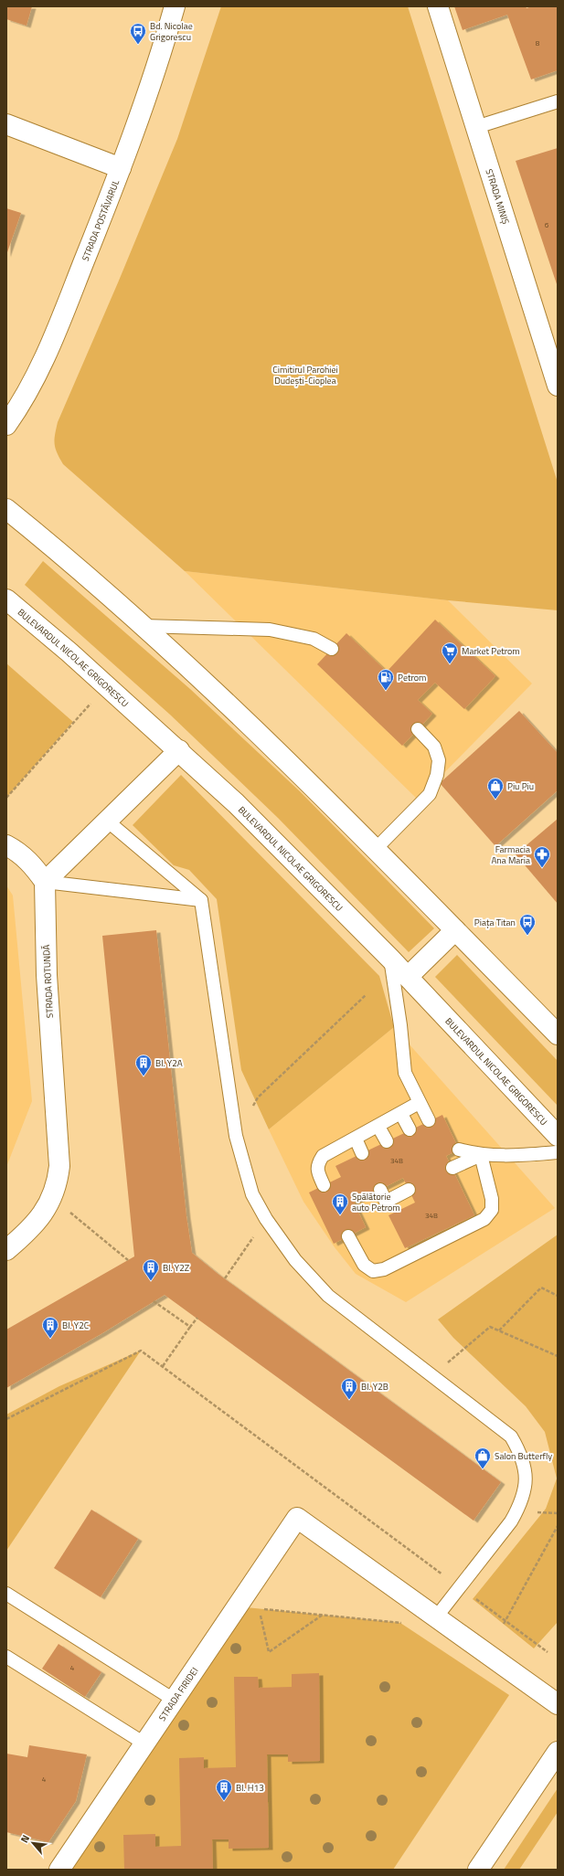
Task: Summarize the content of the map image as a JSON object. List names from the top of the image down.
{
  "streets": {
    "street": [
      "STRADA MINIȘ",
      "STRADA POSTĂVARUL",
      "BULEVARDUL NICOLAE GRIGORESCU",
      "STRADA ROTUNDĂ",
      "STRADA FIRIDEI"
    ]
  },
  "parks": ["Cimitirul Parohiei Dudești-Cioplea"],
  "places": {
    "bus stop": ["Bd. Nicolae Grigorescu", "Piața Titan"],
    "supermarket": ["Market Petrom"],
    "fuel station": ["Petrom"],
    "shop": ["Piu Piu", "Salon Butterfly"],
    "pharmacy": ["Farmacia Ana Maria"],
    "building": [
      "Bl. Y2A",
      "Spălătorie auto Petrom",
      "Bl. Y2Z",
      "Bl. Y2C",
      "Bl. Y2B",
      "Bl. H13"
    ]
  },
  "house_numbers": [
    "8",
    "6",
    "34B",
    "34B",
    "4",
    "4"
  ],
  "north": "top left"
}
